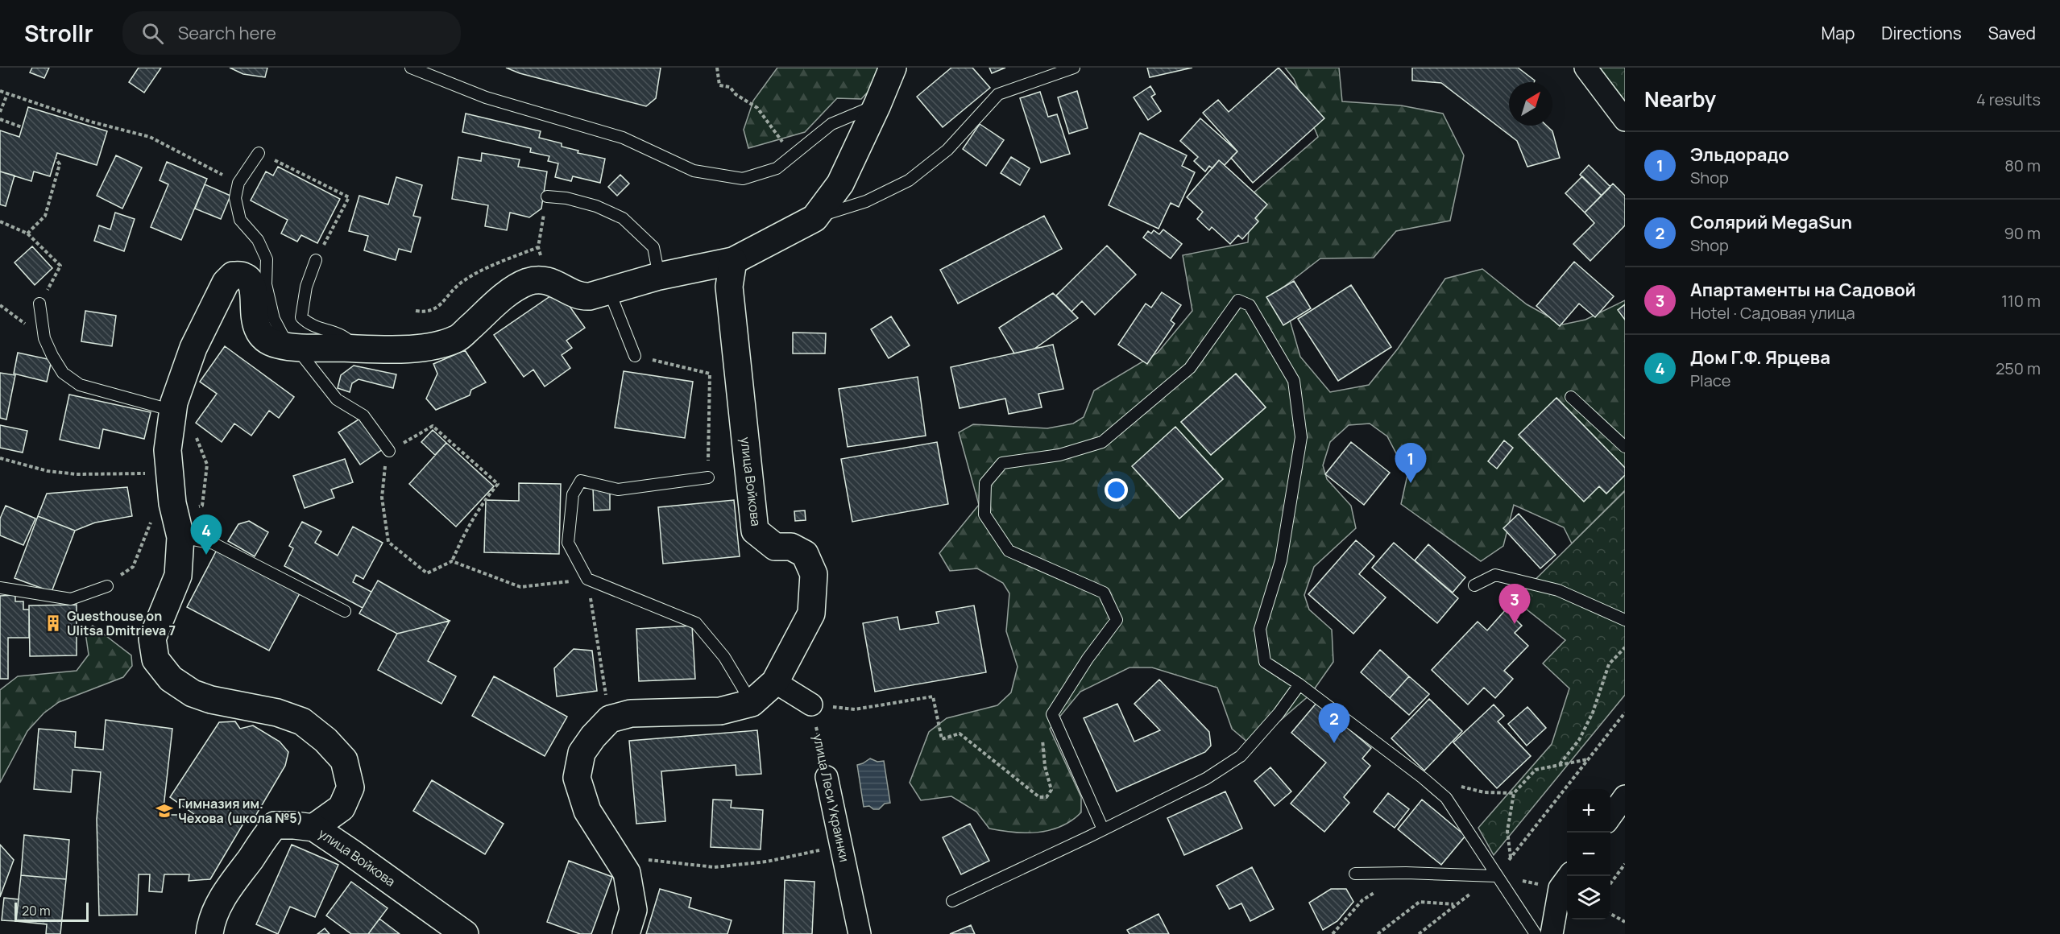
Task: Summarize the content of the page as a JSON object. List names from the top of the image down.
{
  "streets": {
    "street": ["улица Войкова", "улица Леси Украинки"]
  },
  "places": {
    "building": ["Guesthouse on Ulitsa Dmitrieva 7"],
    "school or university": ["Гимназия им. Чехова (школа №5)"]
  },
  "scale_bar": "20 m",
  "north": "top right",
  "page": {
    "header": "Strollr",
    "search": "Search here",
    "nav": ["Map", "Directions", "Saved"],
    "heading": ["Nearby", "4 results"],
    "list": [
      {
        "mark": "1",
        "name": "Эльдорадо",
        "note": "Shop",
        "value": "80 m"
      },
      {
        "mark": "2",
        "name": "Солярий MegaSun",
        "note": "Shop",
        "value": "90 m"
      },
      {
        "mark": "3",
        "name": "Апартаменты на Садовой",
        "note": "Hotel · Садовая улица",
        "value": "110 m"
      },
      {
        "mark": "4",
        "name": "Дом Г.Ф. Ярцева",
        "note": "Place",
        "value": "250 m"
      }
    ],
    "pins": [
      "1",
      "4",
      "3",
      "2"
    ],
    "map_buttons": ["+", "−"],
    "scale": "20 m"
  }
}
